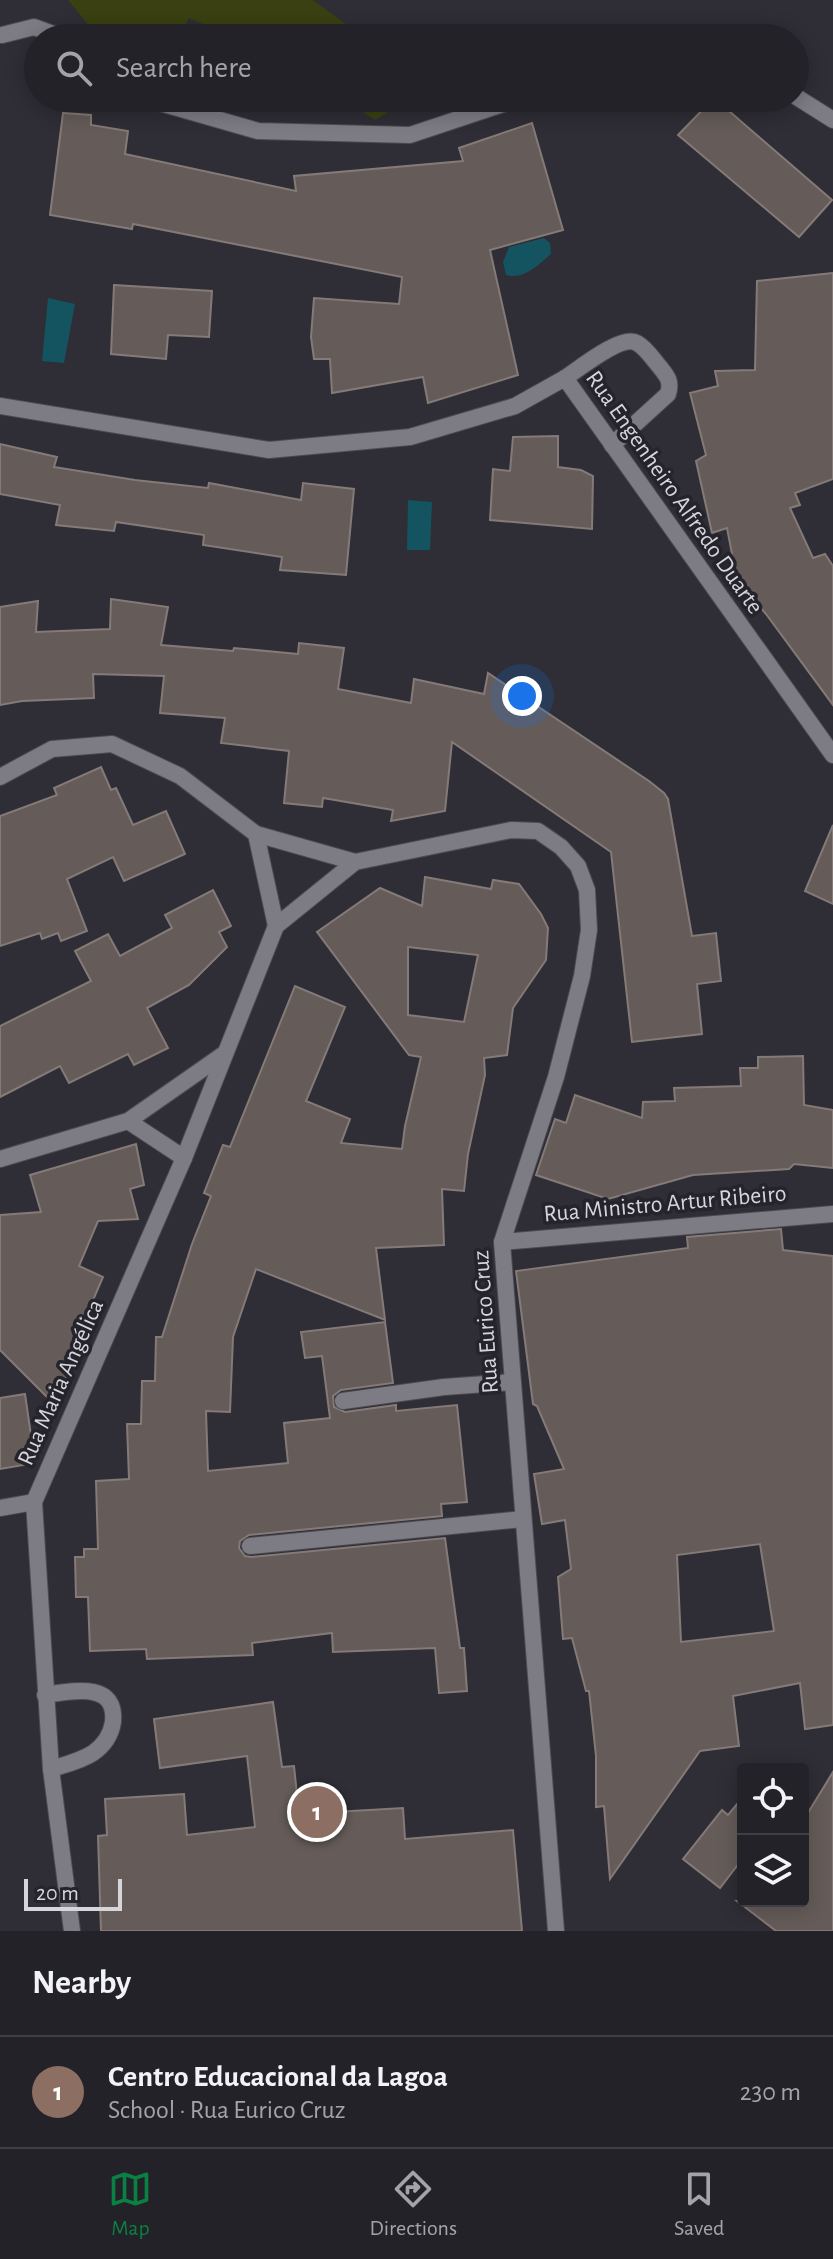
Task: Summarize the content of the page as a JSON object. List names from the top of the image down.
{
  "streets": {
    "street": [
      "Rua Engenheiro Alfredo Duarte",
      "Rua Ministro Artur Ribeiro",
      "Rua Eurico Cruz",
      "Rua Maria Angélica"
    ]
  },
  "crossings": [
    ["Rua Ministro Artur Ribeiro", "Rua Eurico Cruz"],
    ["Rua Eurico Cruz", "Rua Maria Angélica"]
  ],
  "scale_bar": "20 m",
  "page": {
    "search": "Search here",
    "pins": "1",
    "scale": "20 m",
    "heading": "Nearby",
    "list": [
      {
        "mark": "1",
        "name": "Centro Educacional da Lagoa",
        "note": "School · Rua Eurico Cruz",
        "value": "230 m"
      }
    ],
    "nav": ["Map", "Directions", "Saved"]
  }
}
